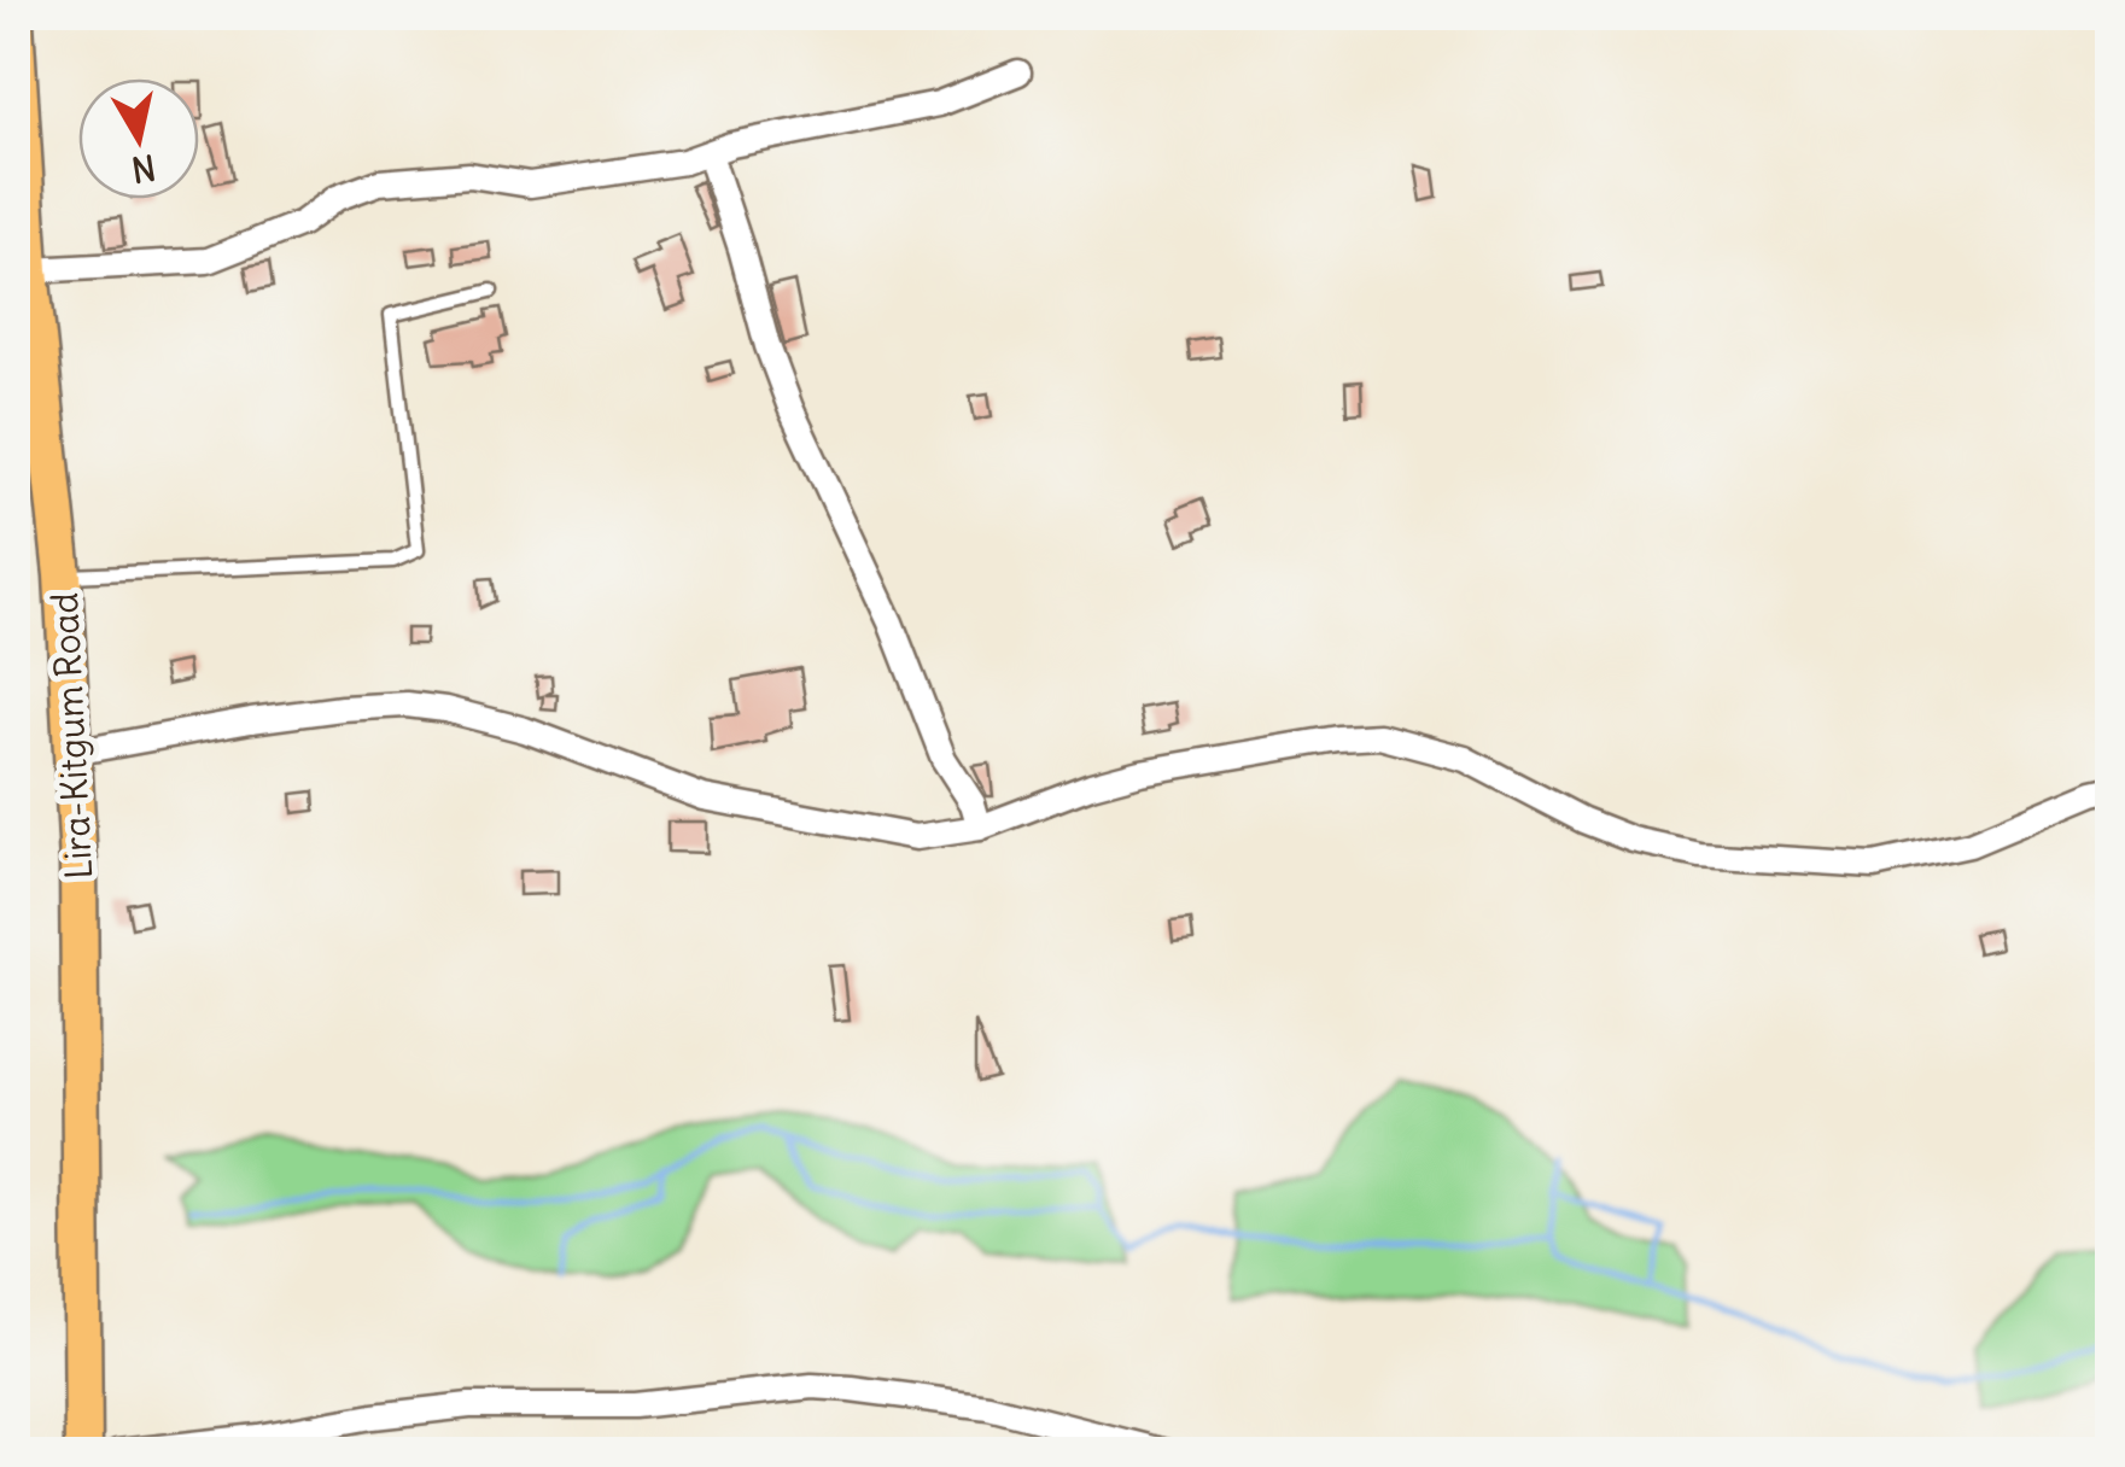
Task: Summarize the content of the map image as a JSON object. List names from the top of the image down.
{
  "streets": {
    "main road": ["Lira-Kitgum Road"]
  },
  "north": "bottom"
}
